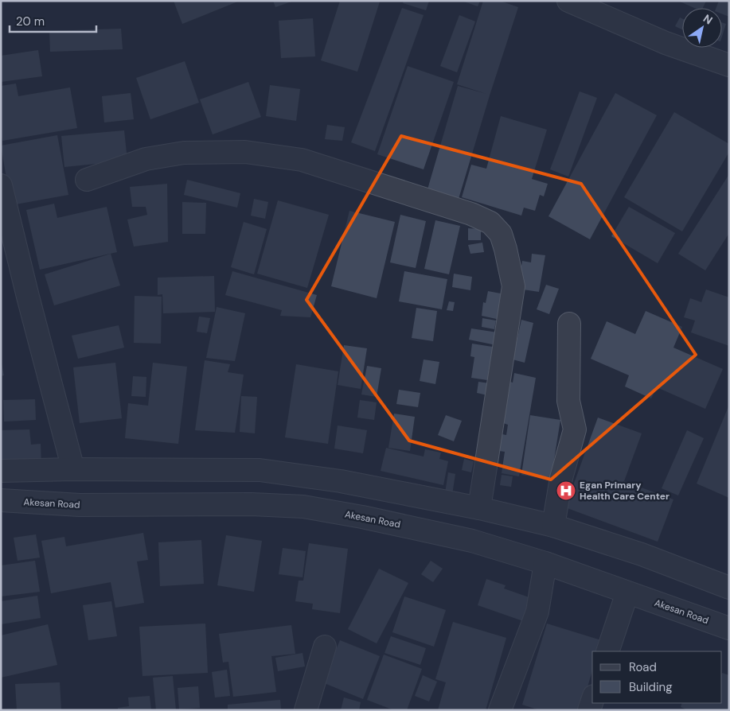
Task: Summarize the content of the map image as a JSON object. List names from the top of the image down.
{
  "streets": {
    "street": ["Akesan Road"]
  },
  "places": {
    "hospital": ["Egan Primary Health Care Center"]
  },
  "legend": ["Road", "Building"],
  "scale_bar": "20 m",
  "north": "top right"
}
